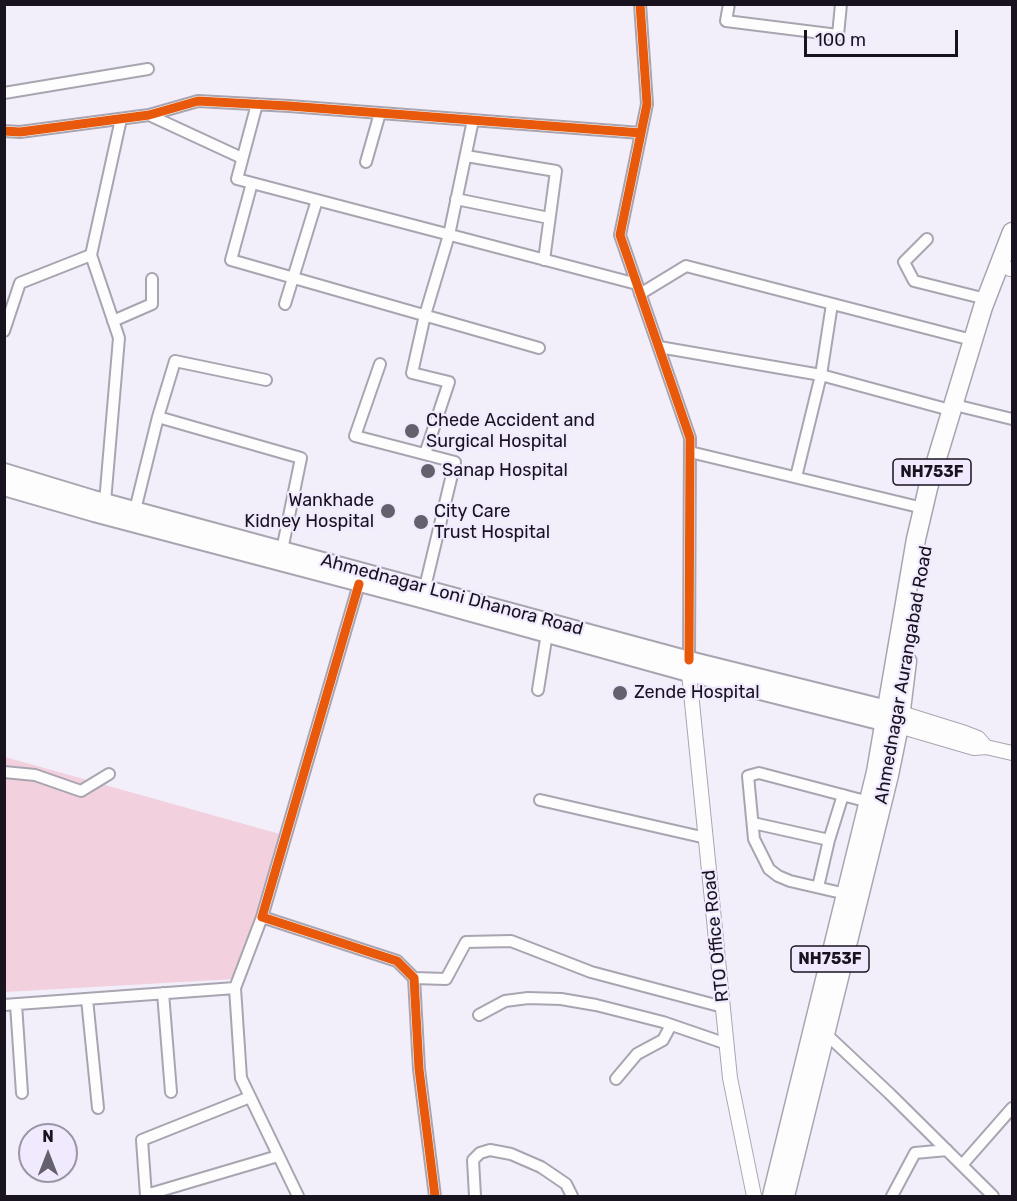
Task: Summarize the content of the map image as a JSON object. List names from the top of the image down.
{
  "streets": {
    "highway": ["NH753F", "Ahmednagar Aurangabad Road"],
    "main road": ["Ahmednagar Loni Dhanora Road"],
    "street": ["RTO Office Road"]
  },
  "crossings": [
    ["NH753F", "Ahmednagar Loni Dhanora Road"],
    ["NH753F", "Ahmednagar Aurangabad Road"],
    ["Ahmednagar Loni Dhanora Road", "Ahmednagar Aurangabad Road"],
    ["Ahmednagar Loni Dhanora Road", "RTO Office Road"]
  ],
  "places": [
    "Chede Accident and Surgical Hospital",
    "Sanap Hospital",
    "Wankhade Kidney Hospital",
    "City Care Trust Hospital",
    "Zende Hospital"
  ],
  "scale_bar": "100 m",
  "north": "top"
}
